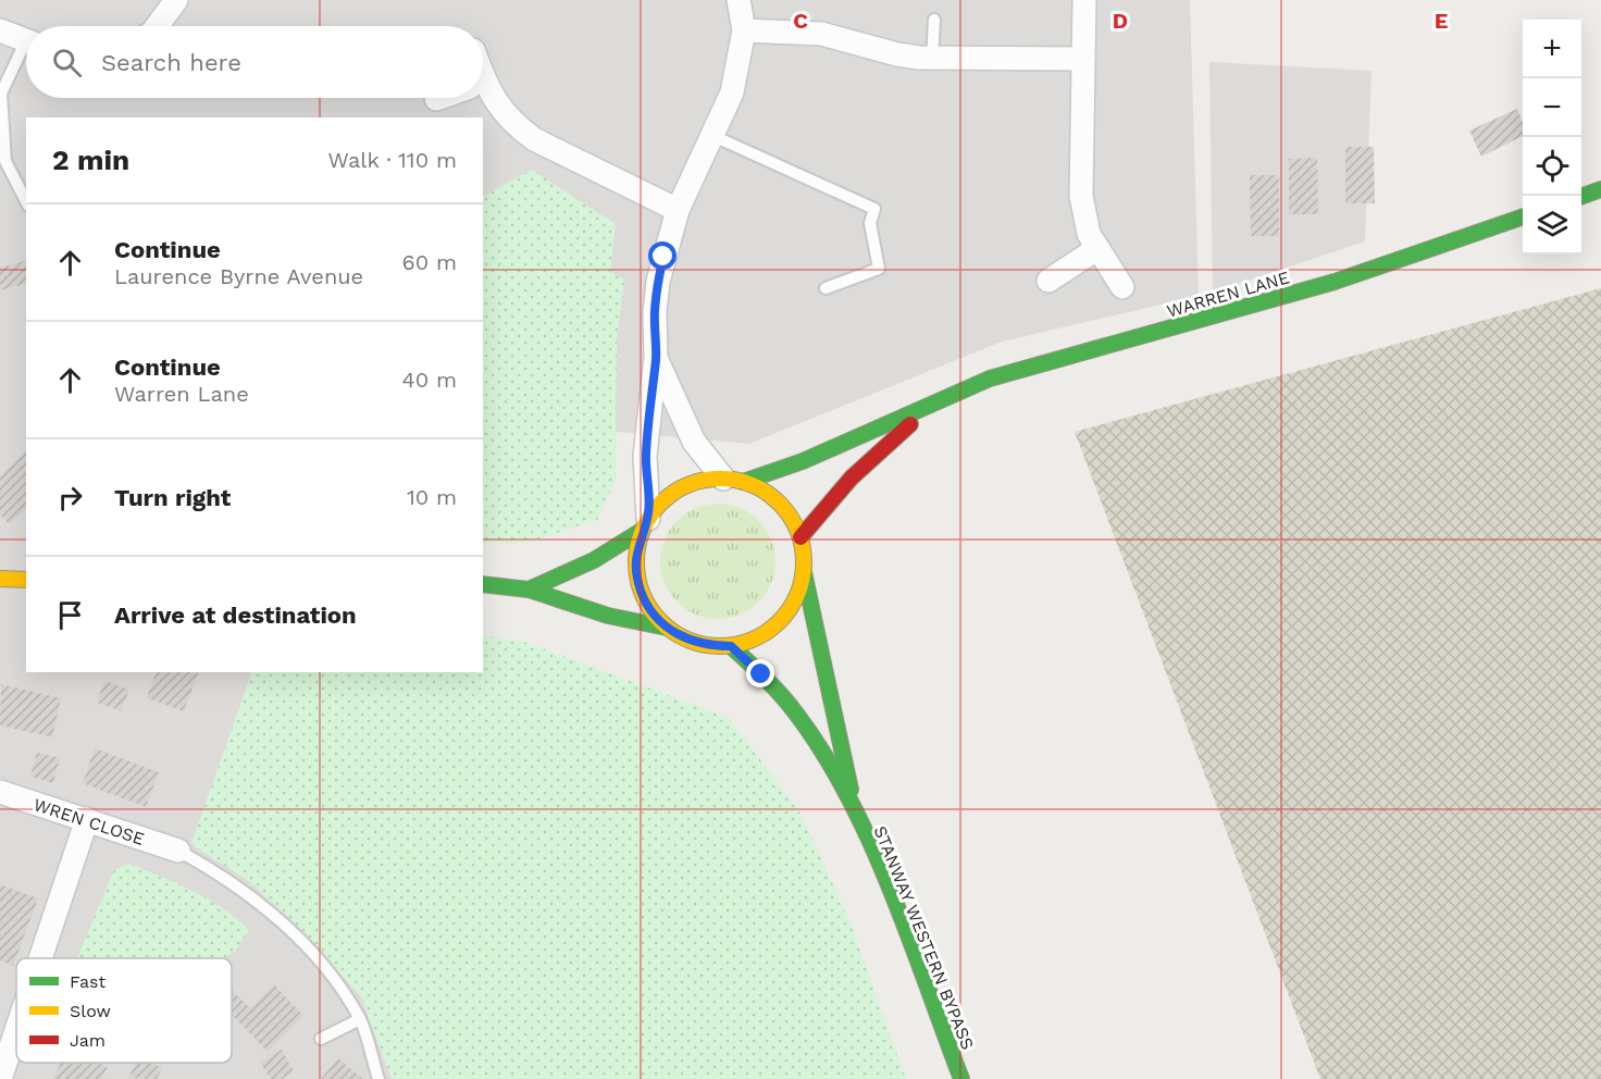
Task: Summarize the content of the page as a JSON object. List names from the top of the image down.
{
  "streets": {
    "street": ["WARREN LANE", "WREN CLOSE", "STANWAY WESTERN BYPASS"]
  },
  "crossings": [
    ["WARREN LANE", "STANWAY WESTERN BYPASS"]
  ],
  "legend": ["Fast", "Slow", "Jam"],
  "page": {
    "map_buttons": ["+", "−"],
    "search": "Search here",
    "heading": ["2 min", "Walk · 110 m"],
    "list": [
      ["Continue", "Laurence Byrne Avenue", "60 m"],
      ["Continue", "Warren Lane", "40 m"],
      ["Turn right", "10 m"],
      "Arrive at destination"
    ]
  },
  "grid": {
    "columns": ["C", "D", "E"]
  }
}
